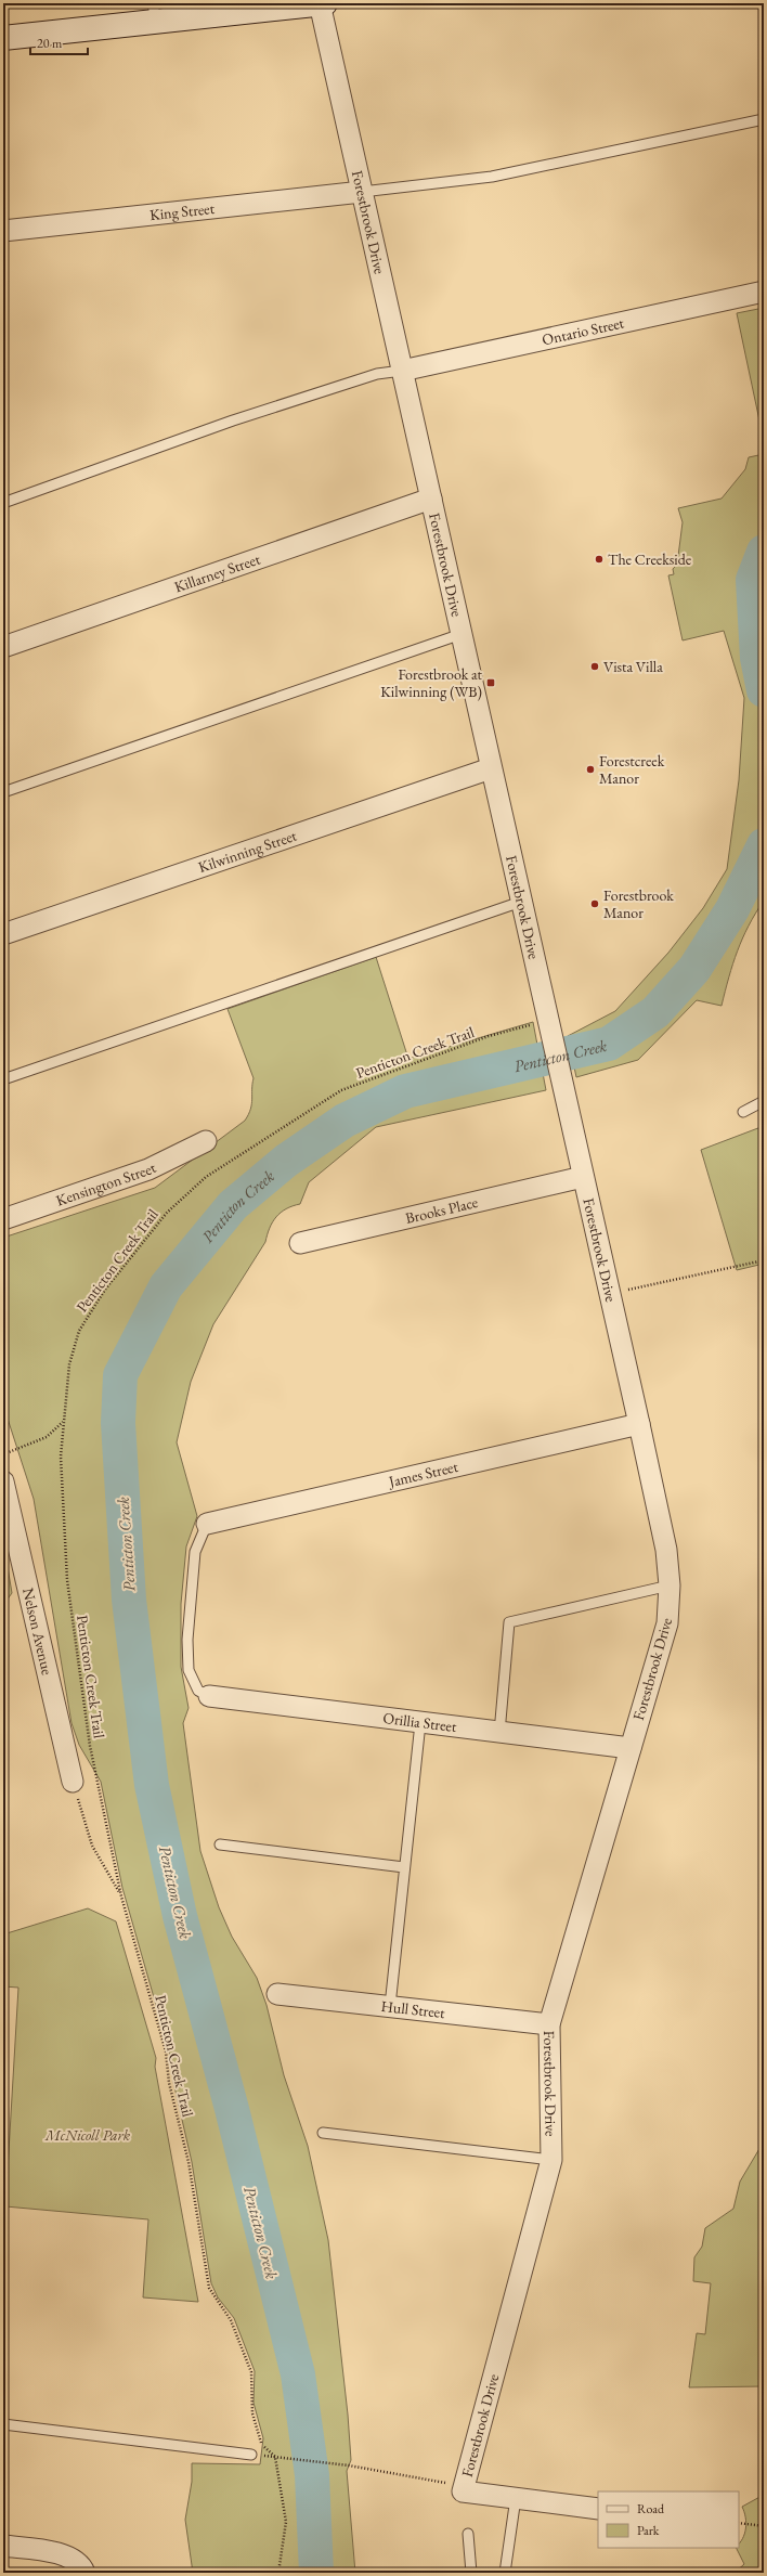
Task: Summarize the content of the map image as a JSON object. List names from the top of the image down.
{
  "streets": {
    "street": [
      "King Street",
      "Forestbrook Drive",
      "Ontario Street",
      "Killarney Street",
      "Kilwinning Street",
      "Kensington Street",
      "Brooks Place",
      "James Street",
      "Nelson Avenue",
      "Orillia Street",
      "Hull Street"
    ],
    "path": ["Penticton Creek Trail"]
  },
  "crossings": [
    ["King Street", "Forestbrook Drive"],
    ["Forestbrook Drive", "Ontario Street"],
    ["Forestbrook Drive", "Killarney Street"],
    ["Forestbrook Drive", "Kilwinning Street"],
    ["Forestbrook Drive", "Penticton Creek Trail"],
    ["Forestbrook Drive", "Brooks Place"],
    ["Forestbrook Drive", "James Street"],
    ["Forestbrook Drive", "Orillia Street"],
    ["Forestbrook Drive", "Hull Street"]
  ],
  "water": ["Penticton Creek"],
  "parks": ["McNicoll Park"],
  "places": {
    "other": [
      "The Creekside",
      "Vista Villa",
      "Forestcreek Manor",
      "Forestbrook Manor"
    ],
    "transit": ["Forestbrook at Kilwinning (WB)"]
  },
  "legend": ["Road", "Park"],
  "scale_bar": "20 m"
}
